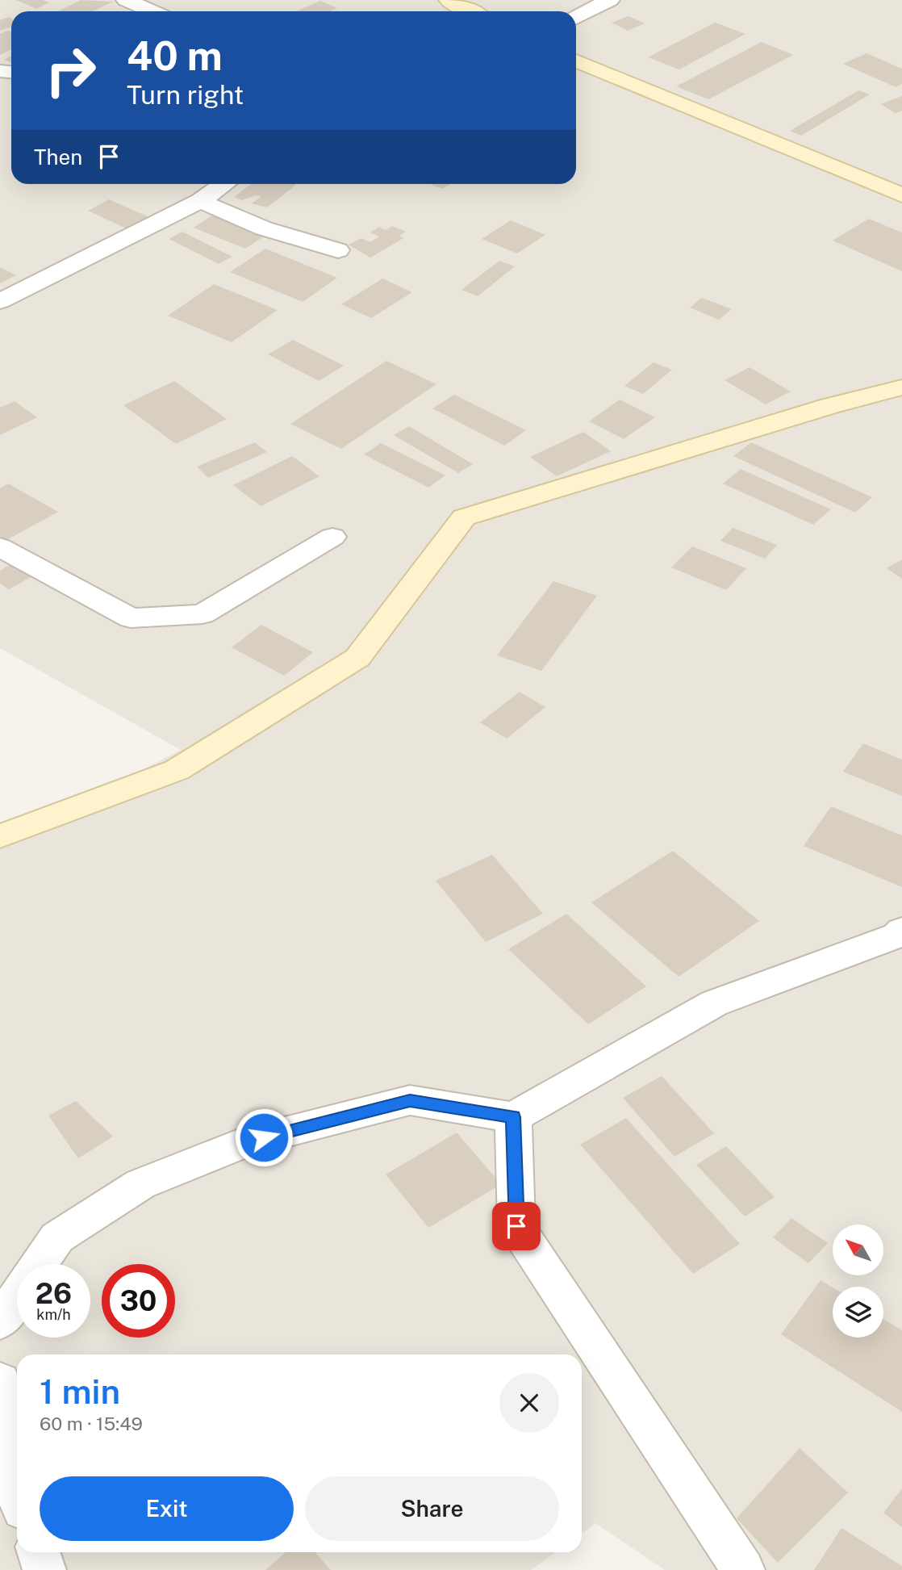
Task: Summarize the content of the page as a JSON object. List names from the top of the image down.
{
  "north": "top left",
  "page": {
    "turn": ["40 m", "Turn right"],
    "then": "Then",
    "speed": "26 km/h",
    "limit": "30",
    "heading": ["1 min", "60 m · 15:49"],
    "buttons": ["Exit", "Share"]
  }
}
